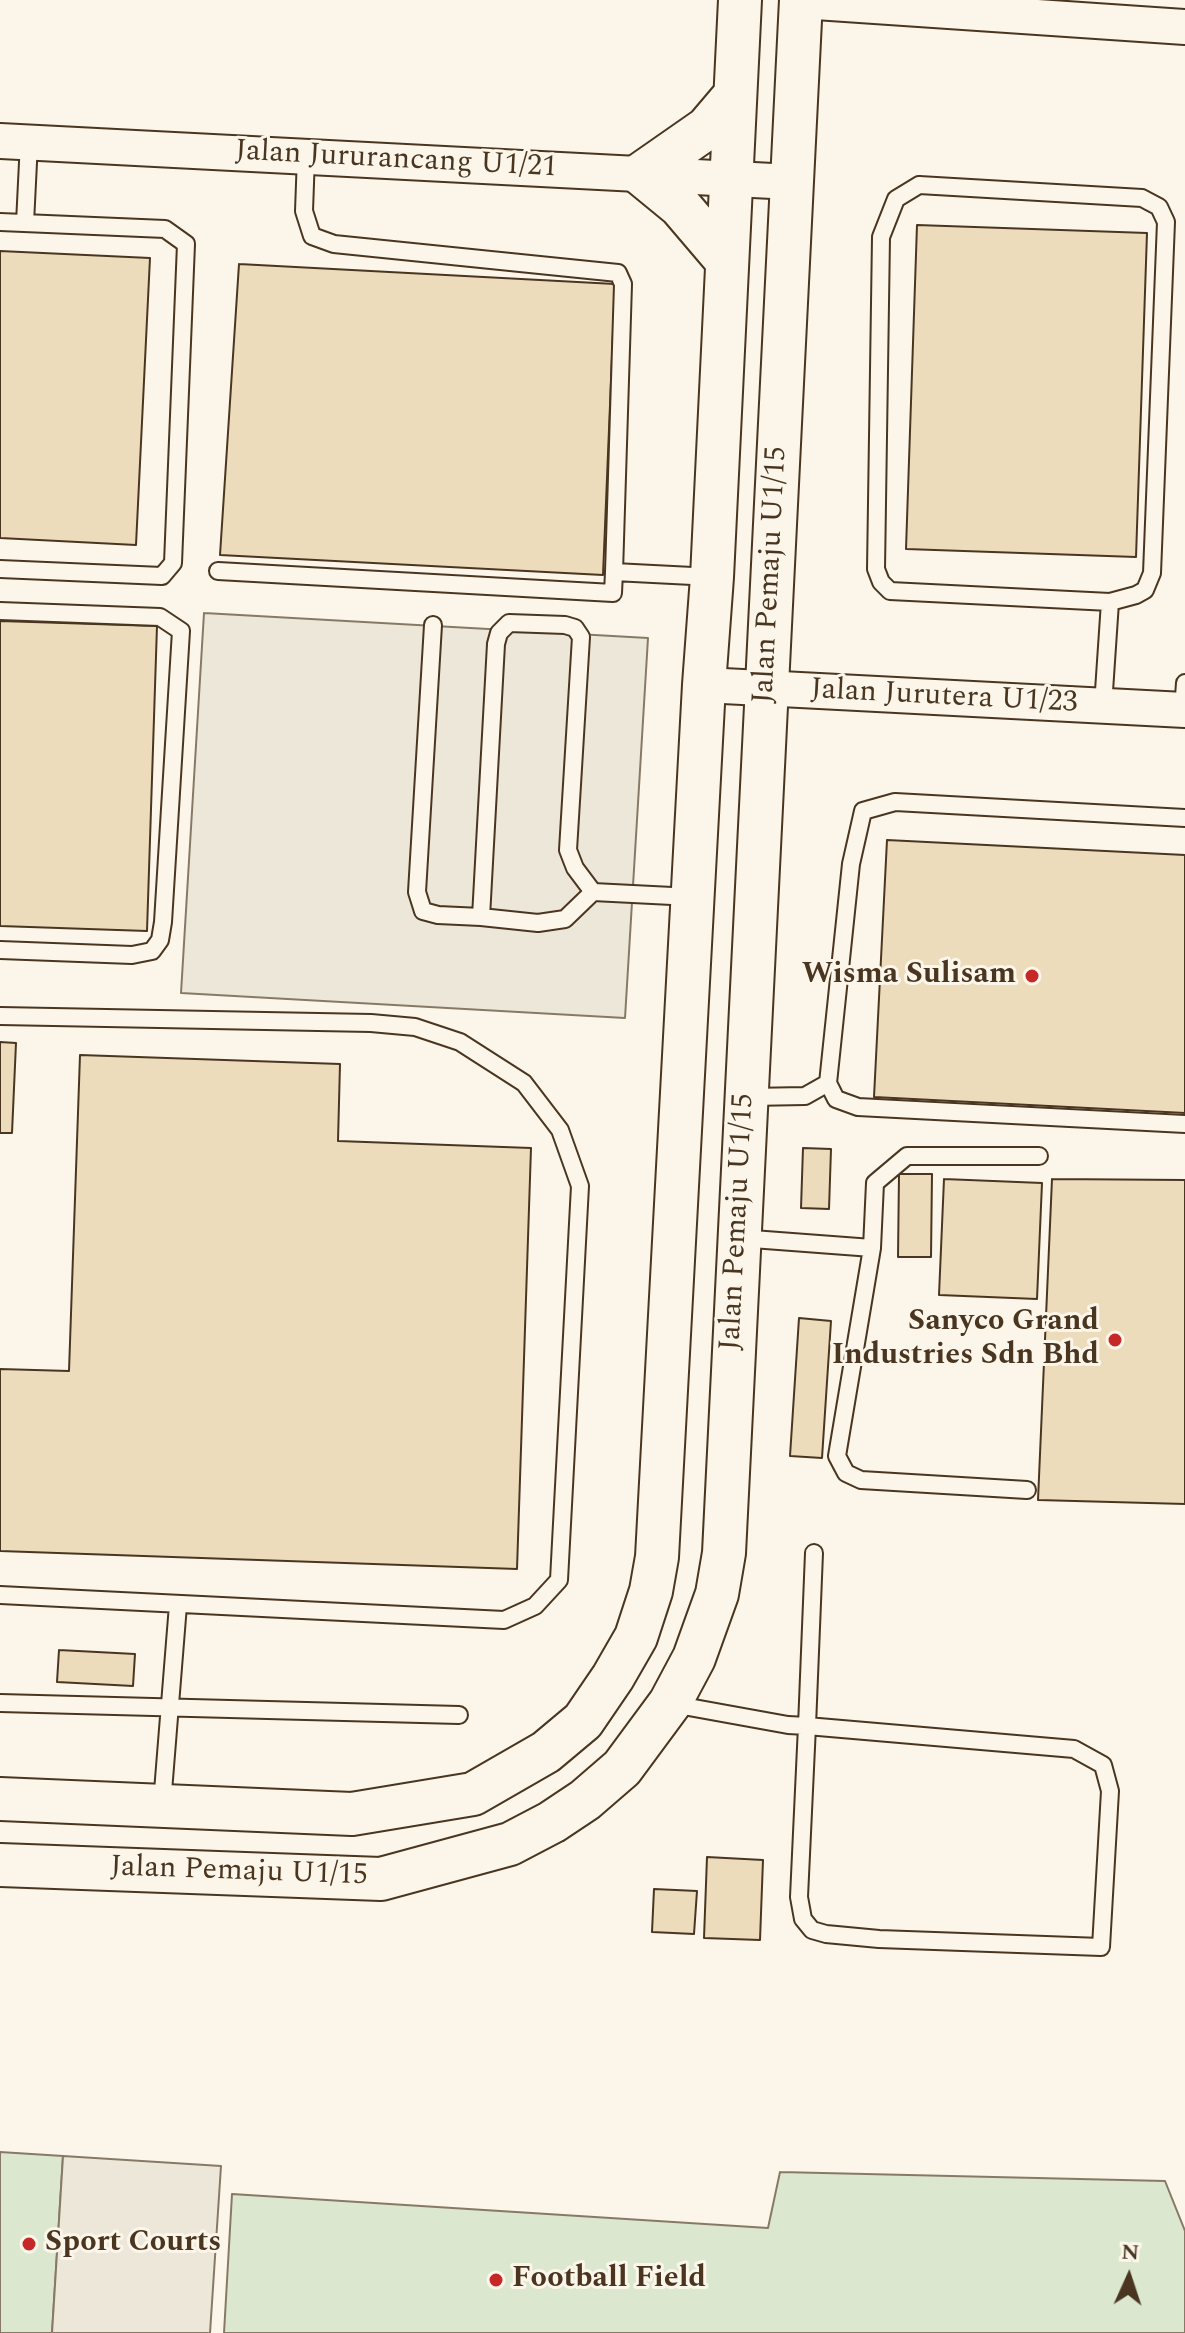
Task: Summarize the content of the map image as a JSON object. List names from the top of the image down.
{
  "streets": {
    "street": ["Jalan Jururancang U1/21", "Jalan Pemaju U1/15", "Jalan Jurutera U1/23"]
  },
  "crossings": [
    ["Jalan Jururancang U1/21", "Jalan Pemaju U1/15"],
    ["Jalan Pemaju U1/15", "Jalan Jurutera U1/23"]
  ],
  "places": [
    "Wisma Sulisam",
    "Sanyco Grand Industries Sdn Bhd",
    "Sport Courts",
    "Football Field"
  ],
  "north": "top"
}
